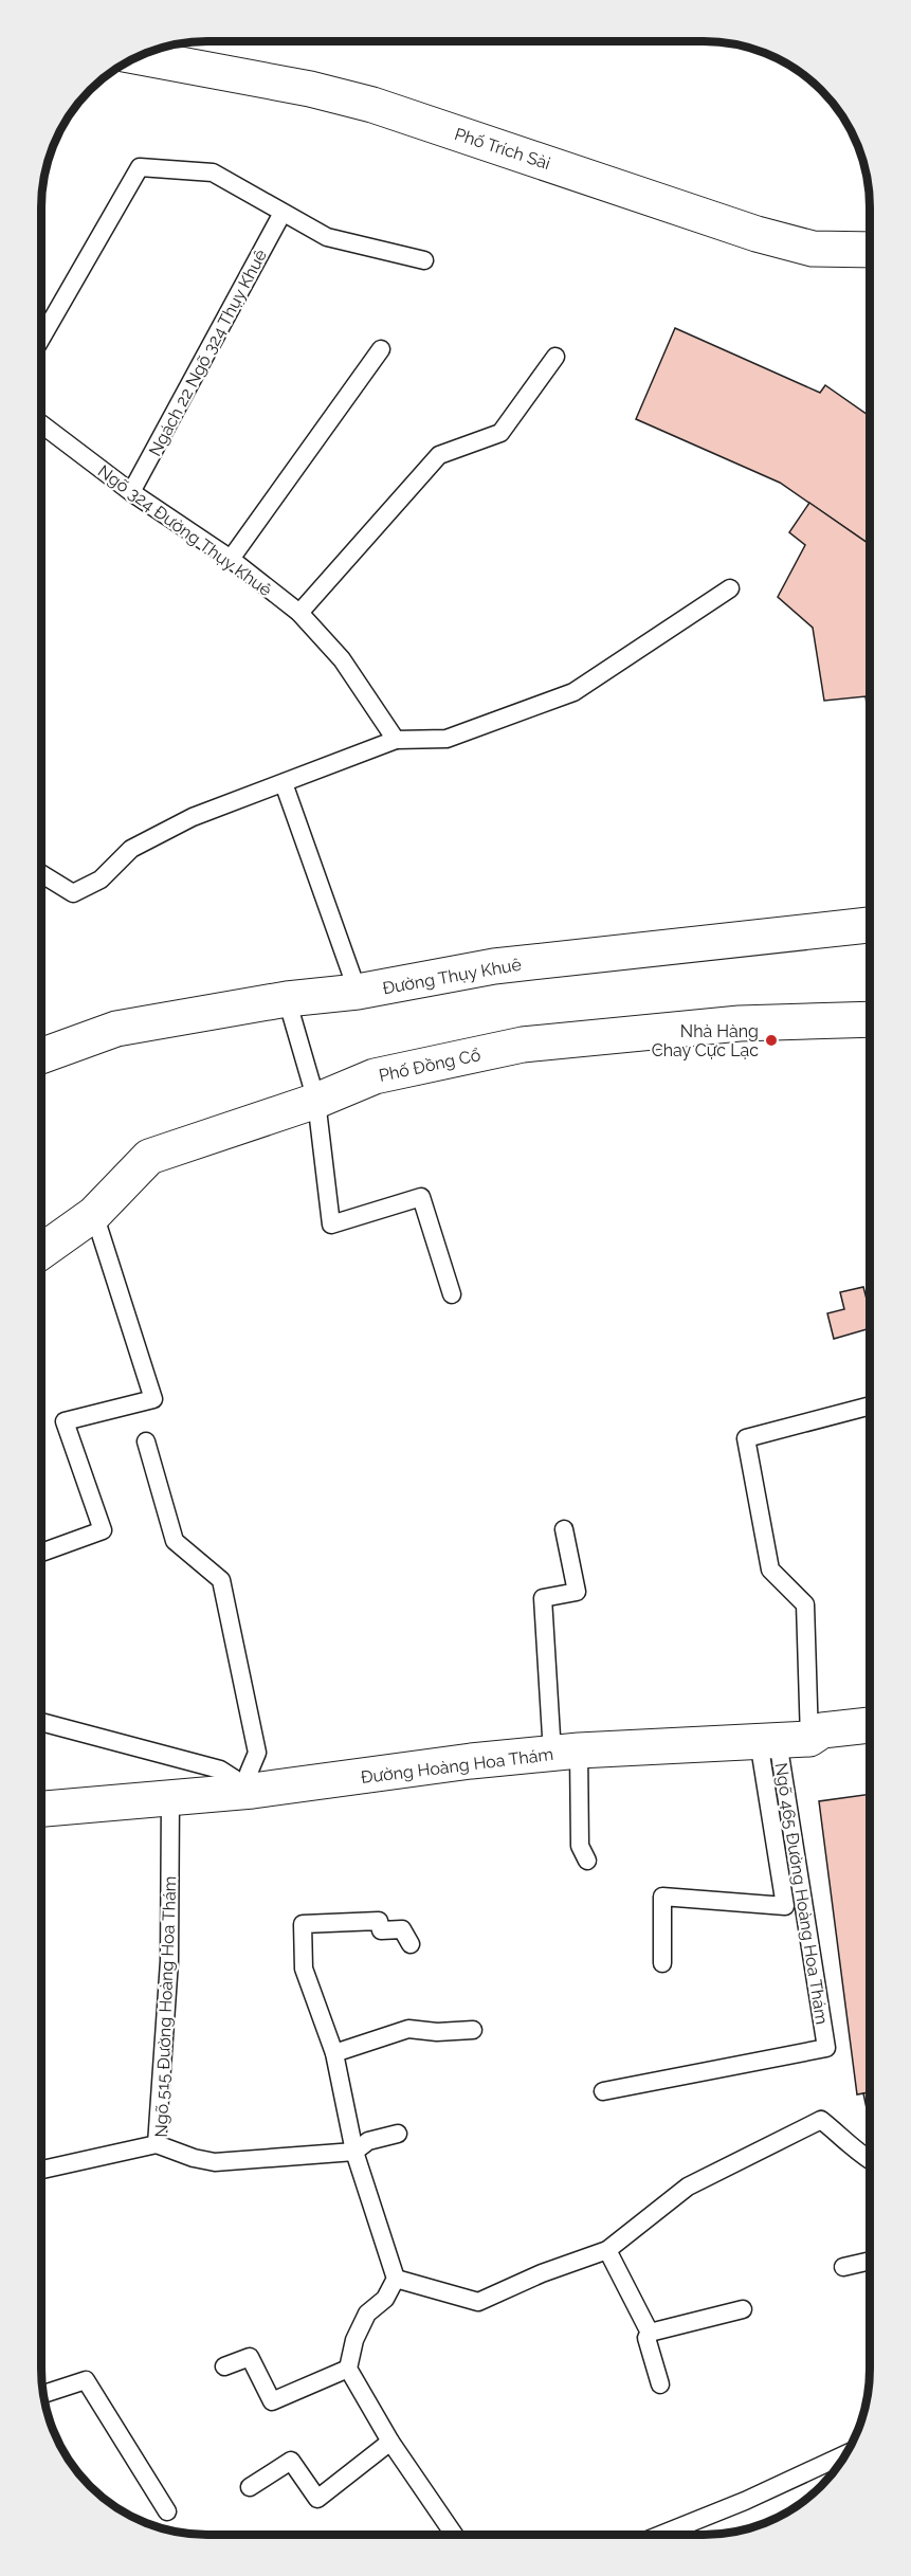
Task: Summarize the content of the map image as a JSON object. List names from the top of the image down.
{
  "streets": {
    "street": [
      "Phố Trích Sài",
      "Đường Thụy Khuê",
      "Phố Đồng Cổ",
      "Đường Hoàng Hoa Thám"
    ],
    "lane": [
      "Ngách 22 Ngõ 324 Thụy Khuê",
      "Ngõ 324 Đường Thụy Khuê",
      "Ngõ 465 Đường Hoàng Hoa Thám",
      "Ngõ 515 Đường Hoàng Hoa Thám"
    ]
  },
  "crossings": [
    ["Ngách 22 Ngõ 324 Thụy Khuê", "Ngõ 324 Đường Thụy Khuê"],
    ["Đường Hoàng Hoa Thám", "Ngõ 465 Đường Hoàng Hoa Thám"],
    ["Đường Hoàng Hoa Thám", "Ngõ 515 Đường Hoàng Hoa Thám"]
  ],
  "places": ["Nhà Hàng Chay Cực Lạc"]
}
